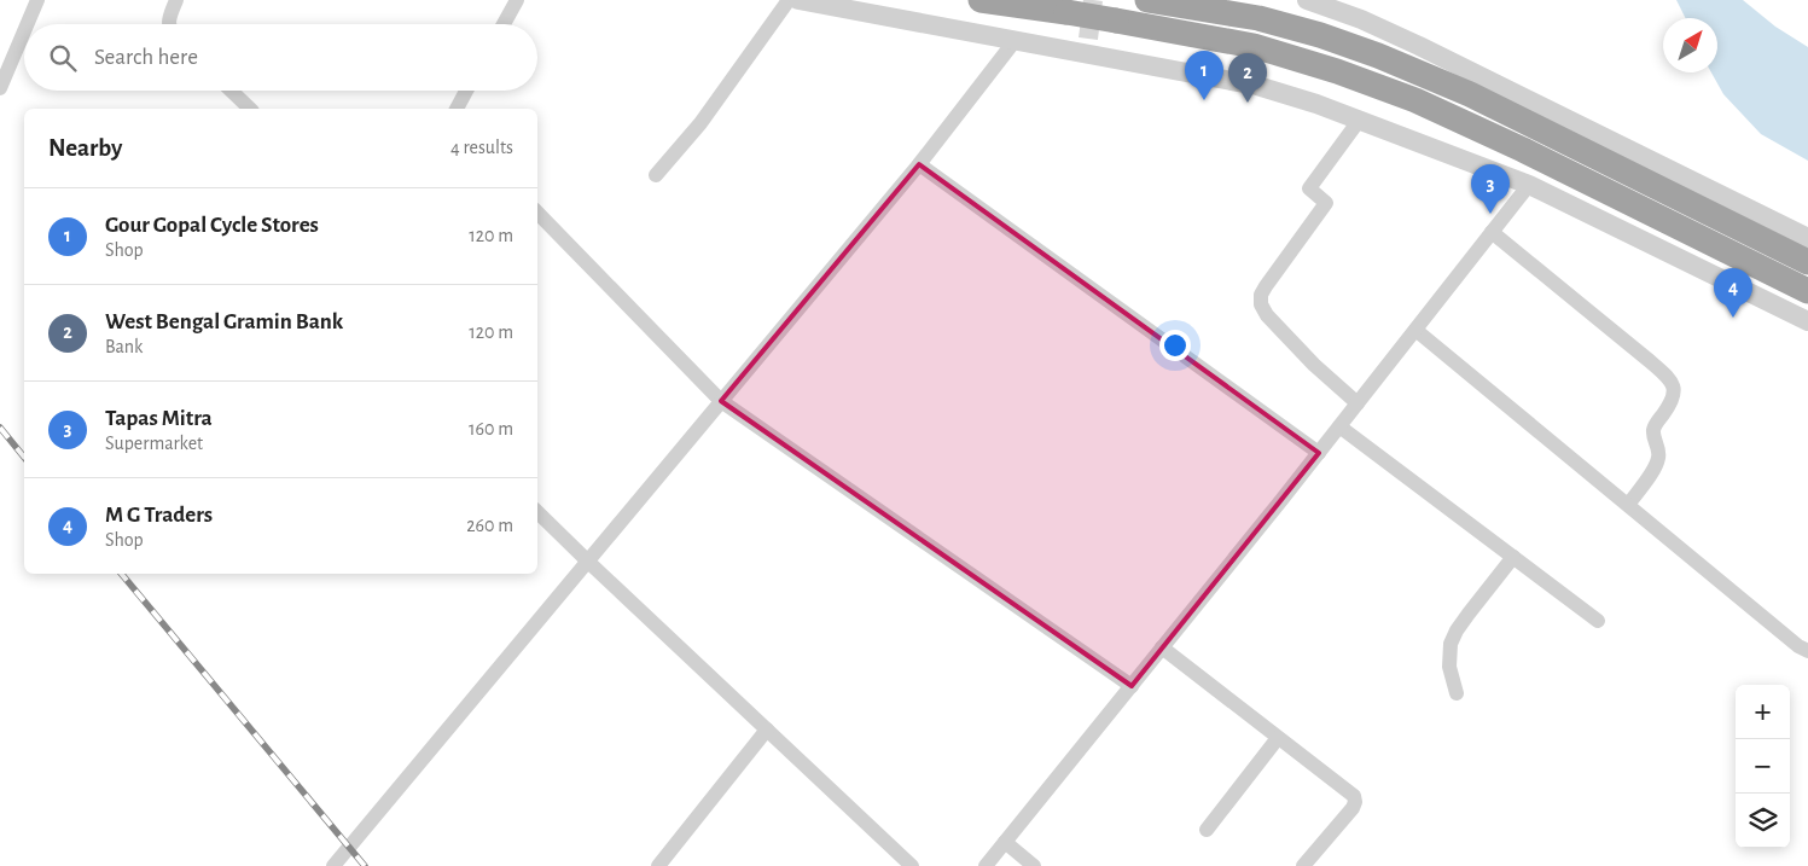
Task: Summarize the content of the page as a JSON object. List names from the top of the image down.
{
  "north": "top right",
  "page": {
    "search": "Search here",
    "pins": [
      "1",
      "2",
      "3",
      "4"
    ],
    "heading": ["Nearby", "4 results"],
    "list": [
      {
        "mark": "1",
        "name": "Gour Gopal Cycle Stores",
        "note": "Shop",
        "value": "120 m"
      },
      {
        "mark": "2",
        "name": "West Bengal Gramin Bank",
        "note": "Bank",
        "value": "120 m"
      },
      {
        "mark": "3",
        "name": "Tapas Mitra",
        "note": "Supermarket",
        "value": "160 m"
      },
      {
        "mark": "4",
        "name": "M G Traders",
        "note": "Shop",
        "value": "260 m"
      }
    ],
    "map_buttons": ["+", "−"]
  }
}
